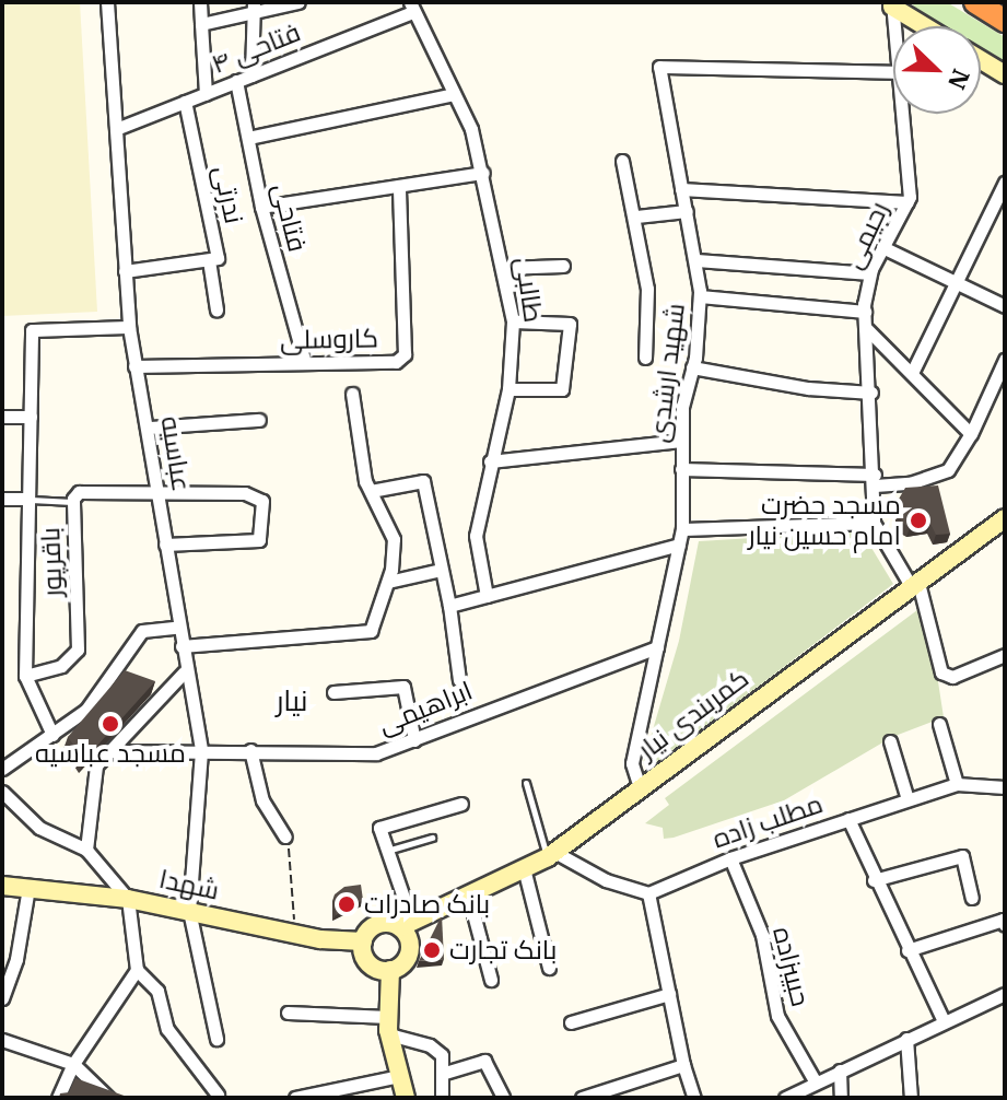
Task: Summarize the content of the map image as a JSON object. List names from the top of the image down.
{
  "streets": {
    "main road": ["کمربندی نیار", "شهدا"],
    "street": [
      "فتاحی ۴",
      "ندرتی",
      "فتاحی",
      "رحیمی",
      "طالبی",
      "کاروسلی",
      "شهید ارشدی",
      "عباسیه",
      "باقرپور",
      "ابراهیمی",
      "مطلب زاده",
      "حبیبزاده"
    ]
  },
  "crossings": [
    ["فتاحی ۴", "ندرتی"],
    ["فتاحی ۴", "فتاحی"],
    ["فتاحی ۴", "طالبی"],
    ["فتاحی ۴", "عباسیه"],
    ["ندرتی", "عباسیه"],
    ["فتاحی", "کاروسلی"],
    ["کاروسلی", "عباسیه"],
    ["شهید ارشدی", "ابراهیمی"],
    ["شهید ارشدی", "کمربندی نیار"],
    ["عباسیه", "باقرپور"],
    ["عباسیه", "ابراهیمی"],
    ["عباسیه", "شهدا"],
    ["کمربندی نیار", "شهدا"],
    ["مطلب زاده", "حبیبزاده"]
  ],
  "districts": ["نیار"],
  "places": [
    "مسجد حضرت امام حسین نیار",
    "مسجد عباسیه",
    "بانک صادرات",
    "بانک تجارت"
  ],
  "north": "bottom right"
}
